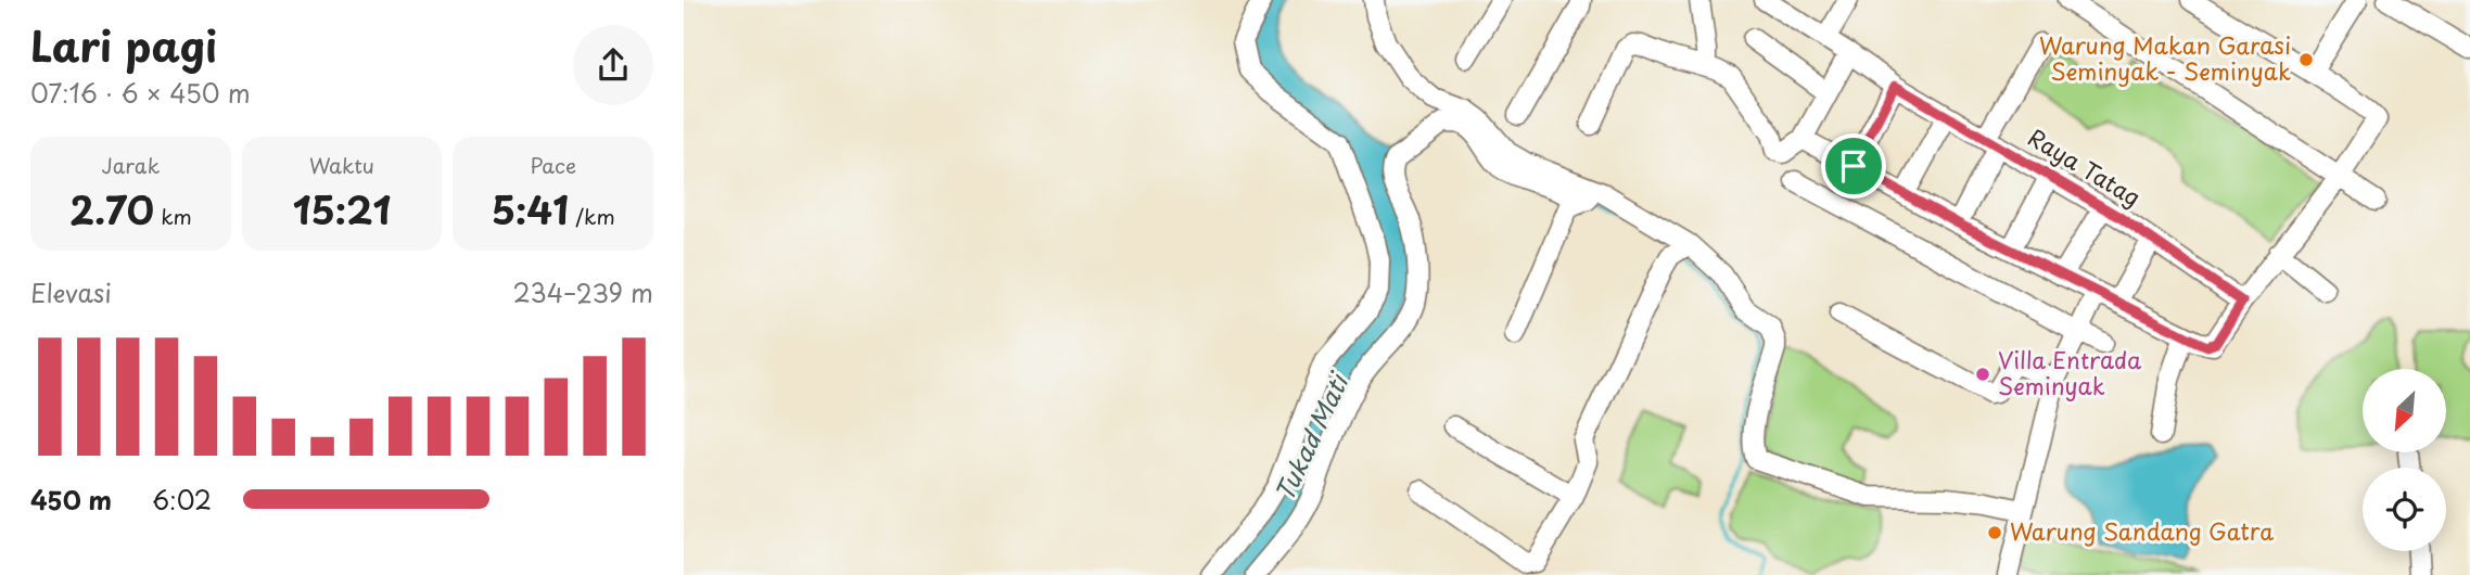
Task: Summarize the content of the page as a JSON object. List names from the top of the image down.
{
  "streets": {
    "street": ["Raya Tatag"]
  },
  "water": ["Tukad Mati"],
  "places": ["Warung Makan Garasi Seminyak - Seminyak", "Villa Entrada Seminyak", "Warung Sandang Gatra"],
  "north": "bottom left",
  "page": {
    "heading": ["Lari pagi", "07:16 · 6 × 450 m"],
    "stats": [
      ["Jarak", "2.70 km"],
      ["Waktu", "15:21"],
      ["Pace", "5:41 /km"]
    ],
    "chart": ["Elevasi", "234–239 m"],
    "list": [
      {
        "name": "450 m",
        "note": "6:02"
      }
    ]
  }
}
